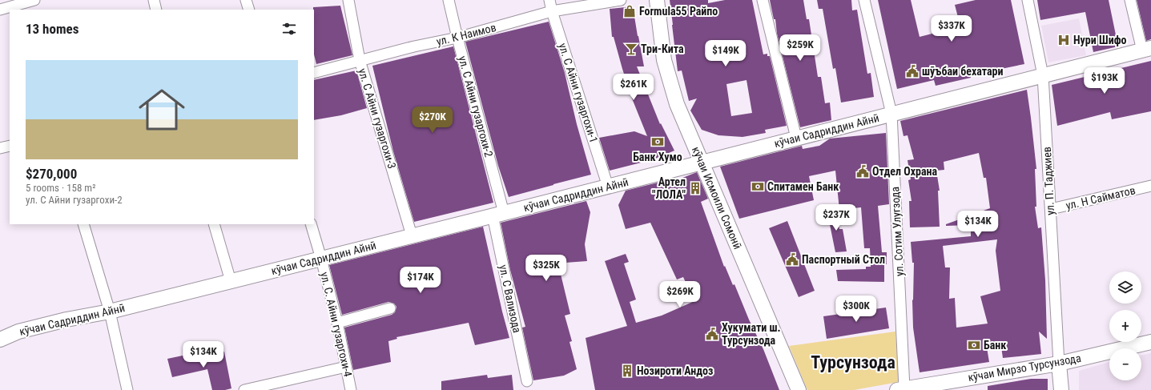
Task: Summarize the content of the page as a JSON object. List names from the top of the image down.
{
  "streets": {
    "street": [
      "ул. К Наимов",
      "ул. С Айни гузаргохи-1",
      "ул. С Айни гузаргохи-2",
      "ул. С Айни гузаргохи-3",
      "кӯчаи Садриддин Айнӣ",
      "ул. П. Таджиев",
      "кӯчаи Исмоили Сомонӣ",
      "ул. Н Сайматов",
      "ул. Сотим Улугзода",
      "ул. С Вализода",
      "ул. С. Айни гузаргохи-4",
      "кӯчаи Мирзо Турсунзода"
    ]
  },
  "crossings": [
    ["ул. К Наимов", "ул. С Айни гузаргохи-1"],
    ["ул. К Наимов", "ул. С Айни гузаргохи-2"],
    ["ул. К Наимов", "ул. С Айни гузаргохи-3"],
    ["ул. С Айни гузаргохи-1", "кӯчаи Садриддин Айнӣ"],
    ["ул. С Айни гузаргохи-2", "кӯчаи Садриддин Айнӣ"],
    ["ул. С Айни гузаргохи-2", "ул. С Вализода"],
    ["ул. С Айни гузаргохи-3", "кӯчаи Садриддин Айнӣ"],
    ["кӯчаи Садриддин Айнӣ", "ул. П. Таджиев"],
    ["кӯчаи Садриддин Айнӣ", "кӯчаи Исмоили Сомонӣ"],
    ["кӯчаи Садриддин Айнӣ", "ул. Сотим Улугзода"],
    ["кӯчаи Садриддин Айнӣ", "ул. С Вализода"],
    ["кӯчаи Садриддин Айнӣ", "ул. С. Айни гузаргохи-4"],
    ["ул. П. Таджиев", "ул. Н Сайматов"],
    ["ул. П. Таджиев", "кӯчаи Мирзо Турсунзода"],
    ["ул. Сотим Улугзода", "кӯчаи Мирзо Турсунзода"]
  ],
  "districts": ["Турсунзода"],
  "places": {
    "shop": ["Formula55 Райпо"],
    "hospital": ["Нури Шифо"],
    "bar": ["Три-Кита"],
    "public building": [
      "шӯъбаи бехатари",
      "Отдел Охрана",
      "Паспортный Стол",
      "Хукумати ш. Турсунзода"
    ],
    "bank": ["Банк Хумо", "Спитамен Банк", "Банк"],
    "building": ["Артел \"ЛОЛА\"", "Нозироти Андоз"]
  },
  "page": {
    "heading": "13 homes",
    "price": [
      "$337K",
      "$259K",
      "$149K",
      "$193K",
      "$261K",
      "$270K",
      "$237K",
      "$134K",
      "$325K",
      "$174K",
      "$269K",
      "$300K",
      "$134K"
    ],
    "list": [
      {
        "name": "$270,000",
        "note": "5 rooms · 158 m² · ул. С Айни гузаргохи-2"
      }
    ],
    "map_buttons": ["+", "−"]
  }
}
